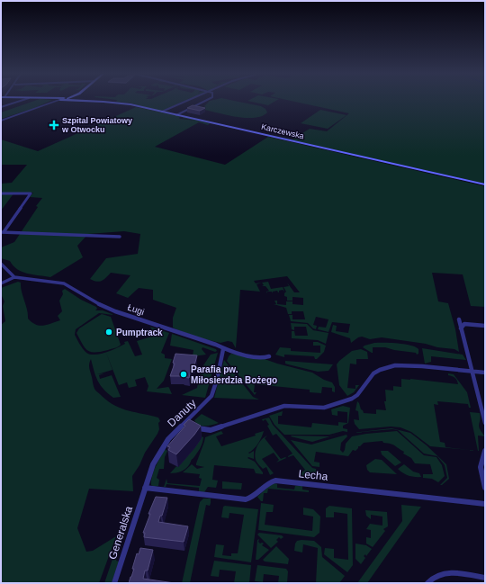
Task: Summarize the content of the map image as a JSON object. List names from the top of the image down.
{
  "streets": {
    "main road": ["Karczewska"],
    "street": [
      "Ługi",
      "Danuty",
      "Lecha",
      "Generalska"
    ]
  },
  "crossings": [
    ["Ługi", "Danuty"],
    ["Danuty", "Lecha"],
    ["Danuty", "Generalska"],
    ["Lecha", "Generalska"]
  ],
  "places": {
    "health": ["Szpital Powiatowy w Otwocku"],
    "other": ["Pumptrack", "Parafia pw. Miłosierdzia Bożego"]
  }
}
